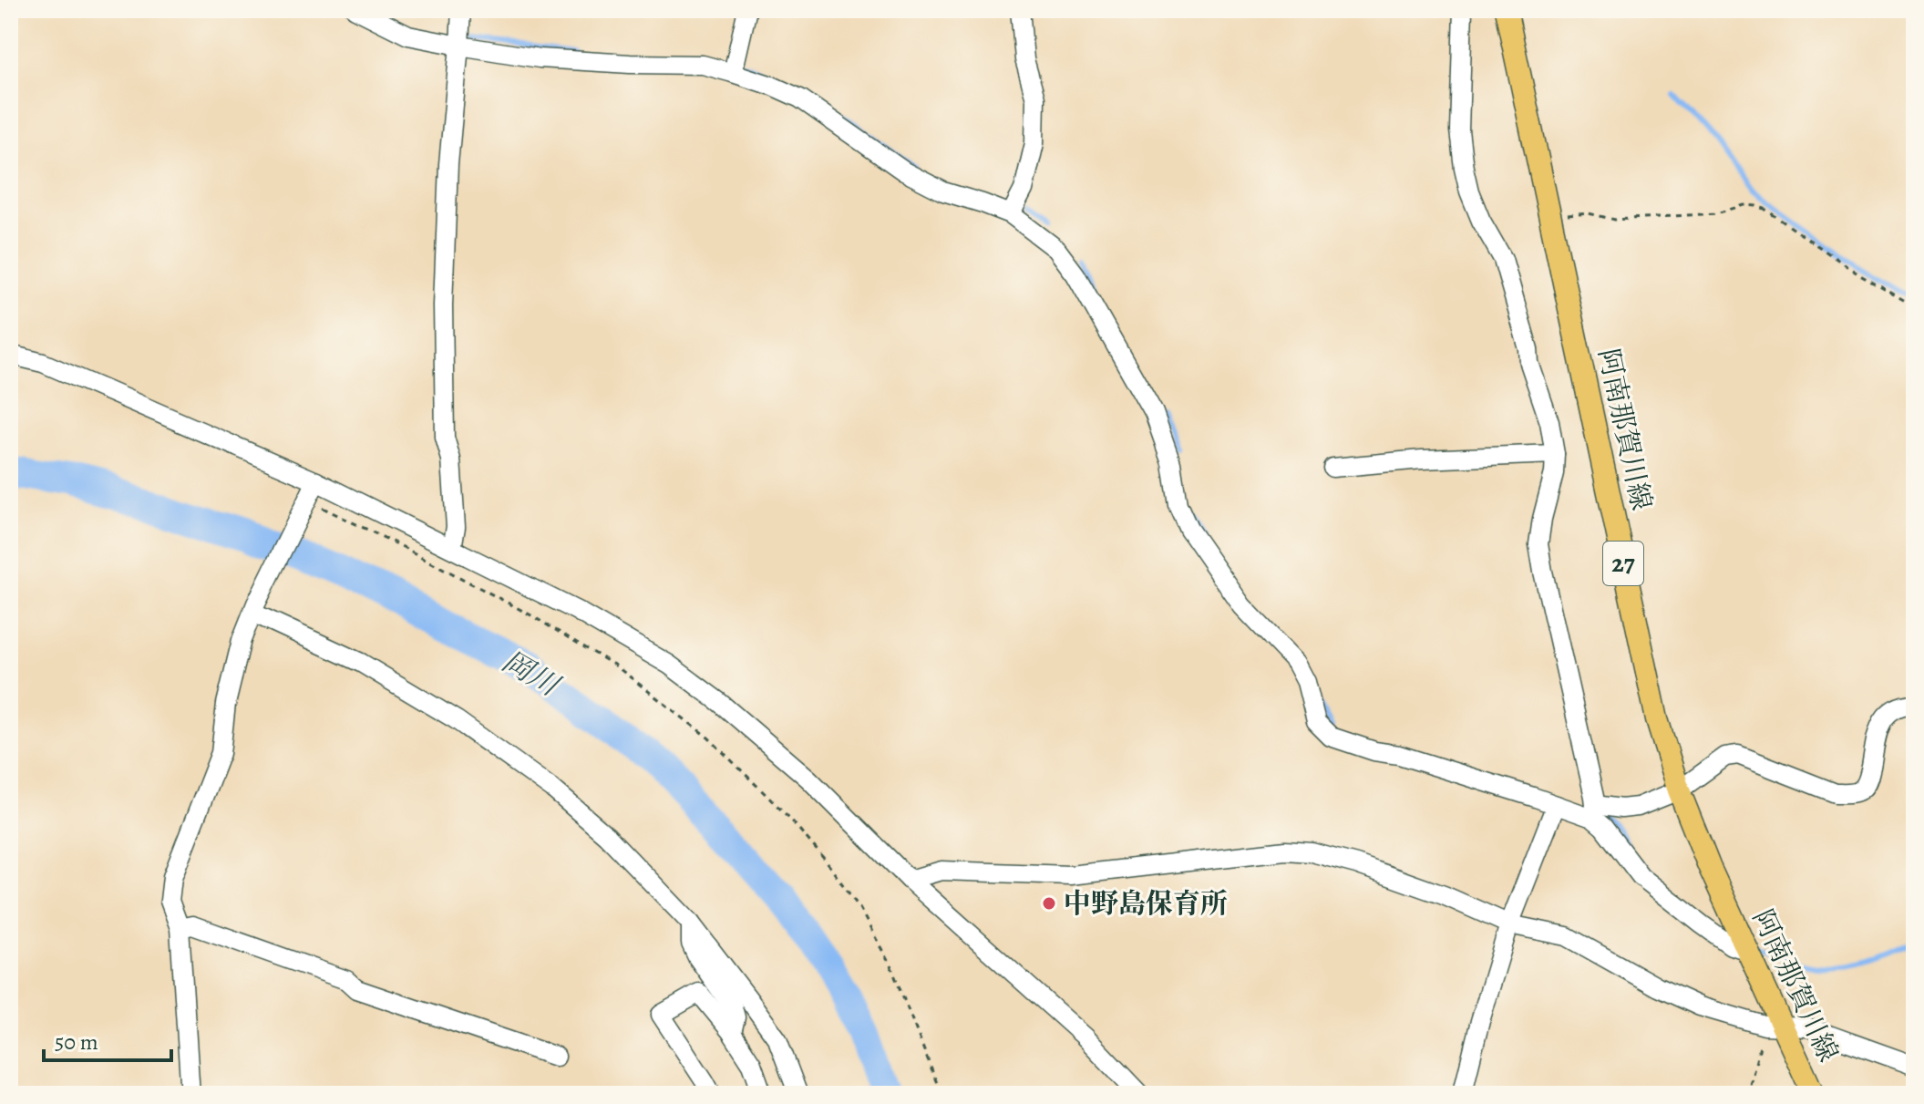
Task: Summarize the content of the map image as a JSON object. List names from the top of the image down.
{
  "streets": {
    "main road": ["阿南那賀川線", "27"]
  },
  "water": ["岡川"],
  "places": ["中野島保育所"],
  "scale_bar": "50 m"
}
